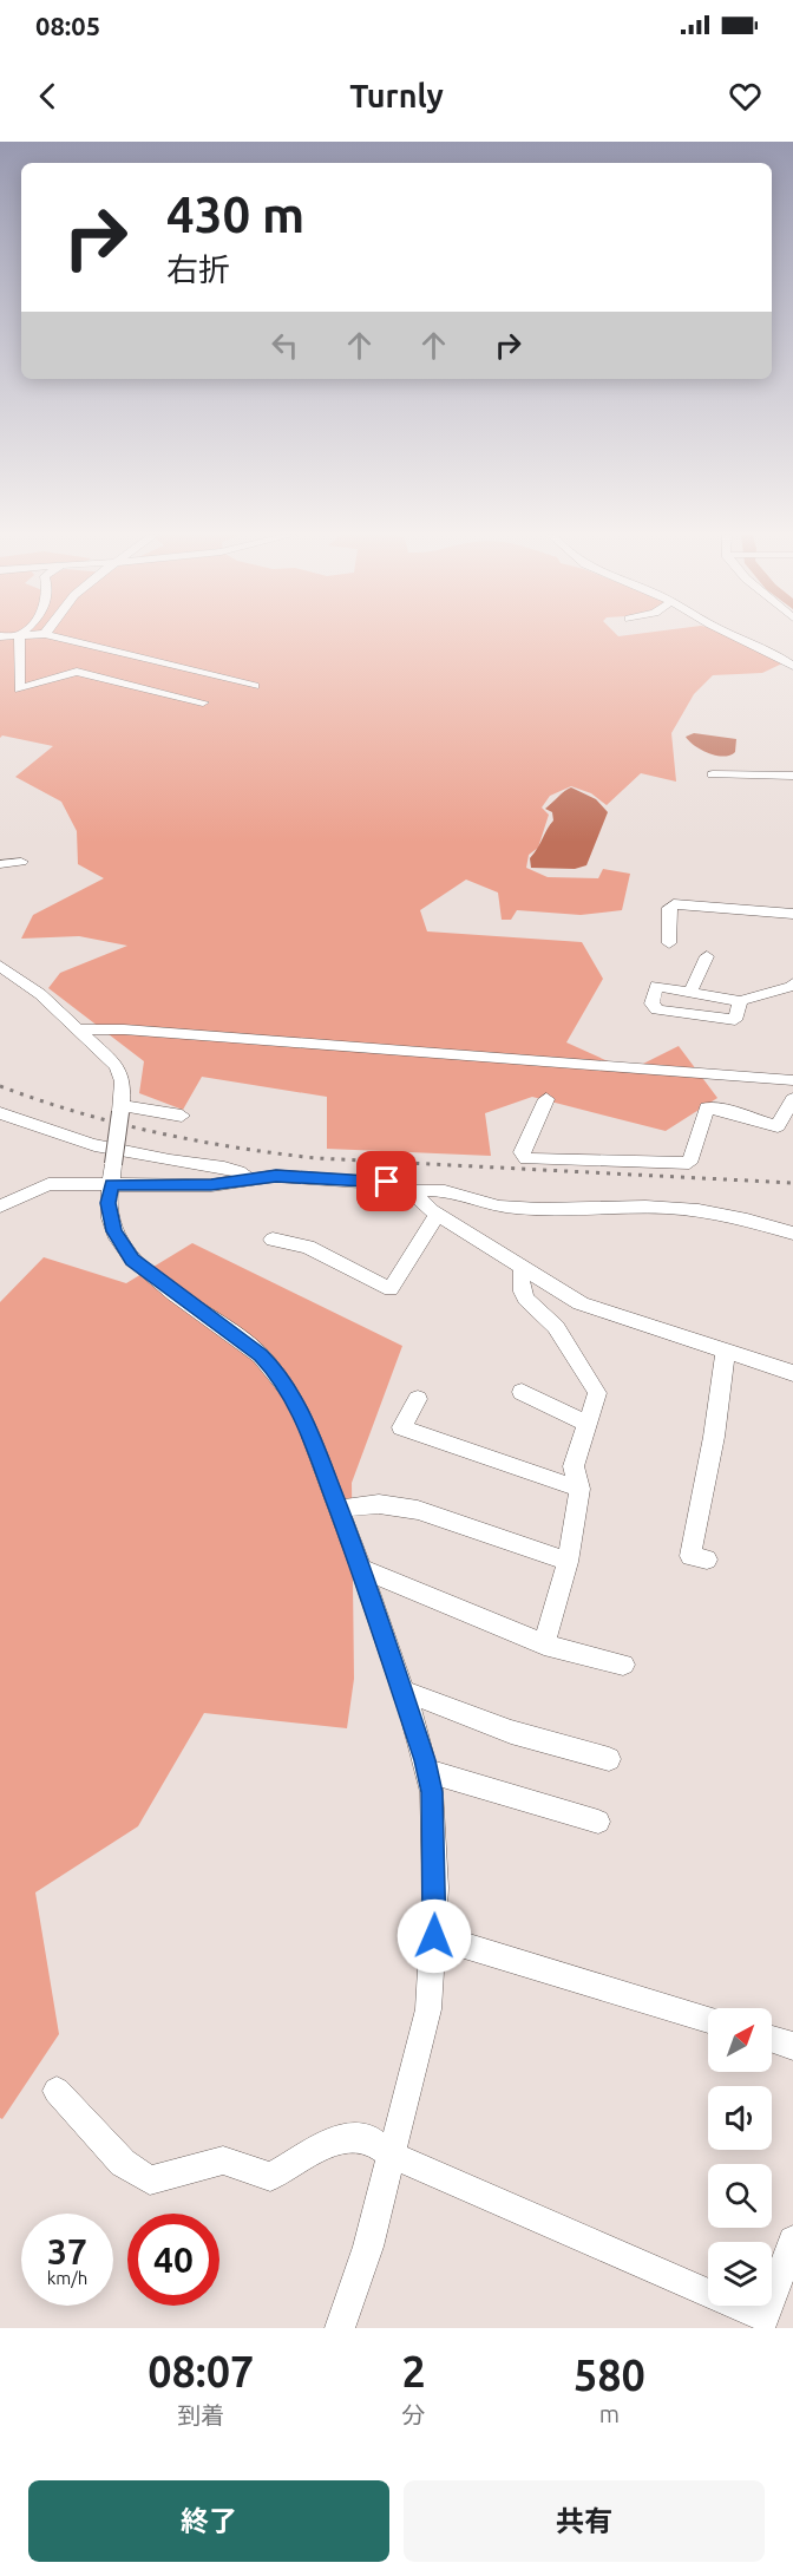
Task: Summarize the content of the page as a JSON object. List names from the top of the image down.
{
  "north": "top right",
  "page": {
    "status": "08:05",
    "header": "Turnly",
    "turn": ["430 m", "右折"],
    "speed": "37 km/h",
    "limit": "40",
    "eta": [
      "08:07",
      "到着",
      "2",
      "分",
      "580",
      "m"
    ],
    "buttons": ["終了", "共有"]
  }
}
